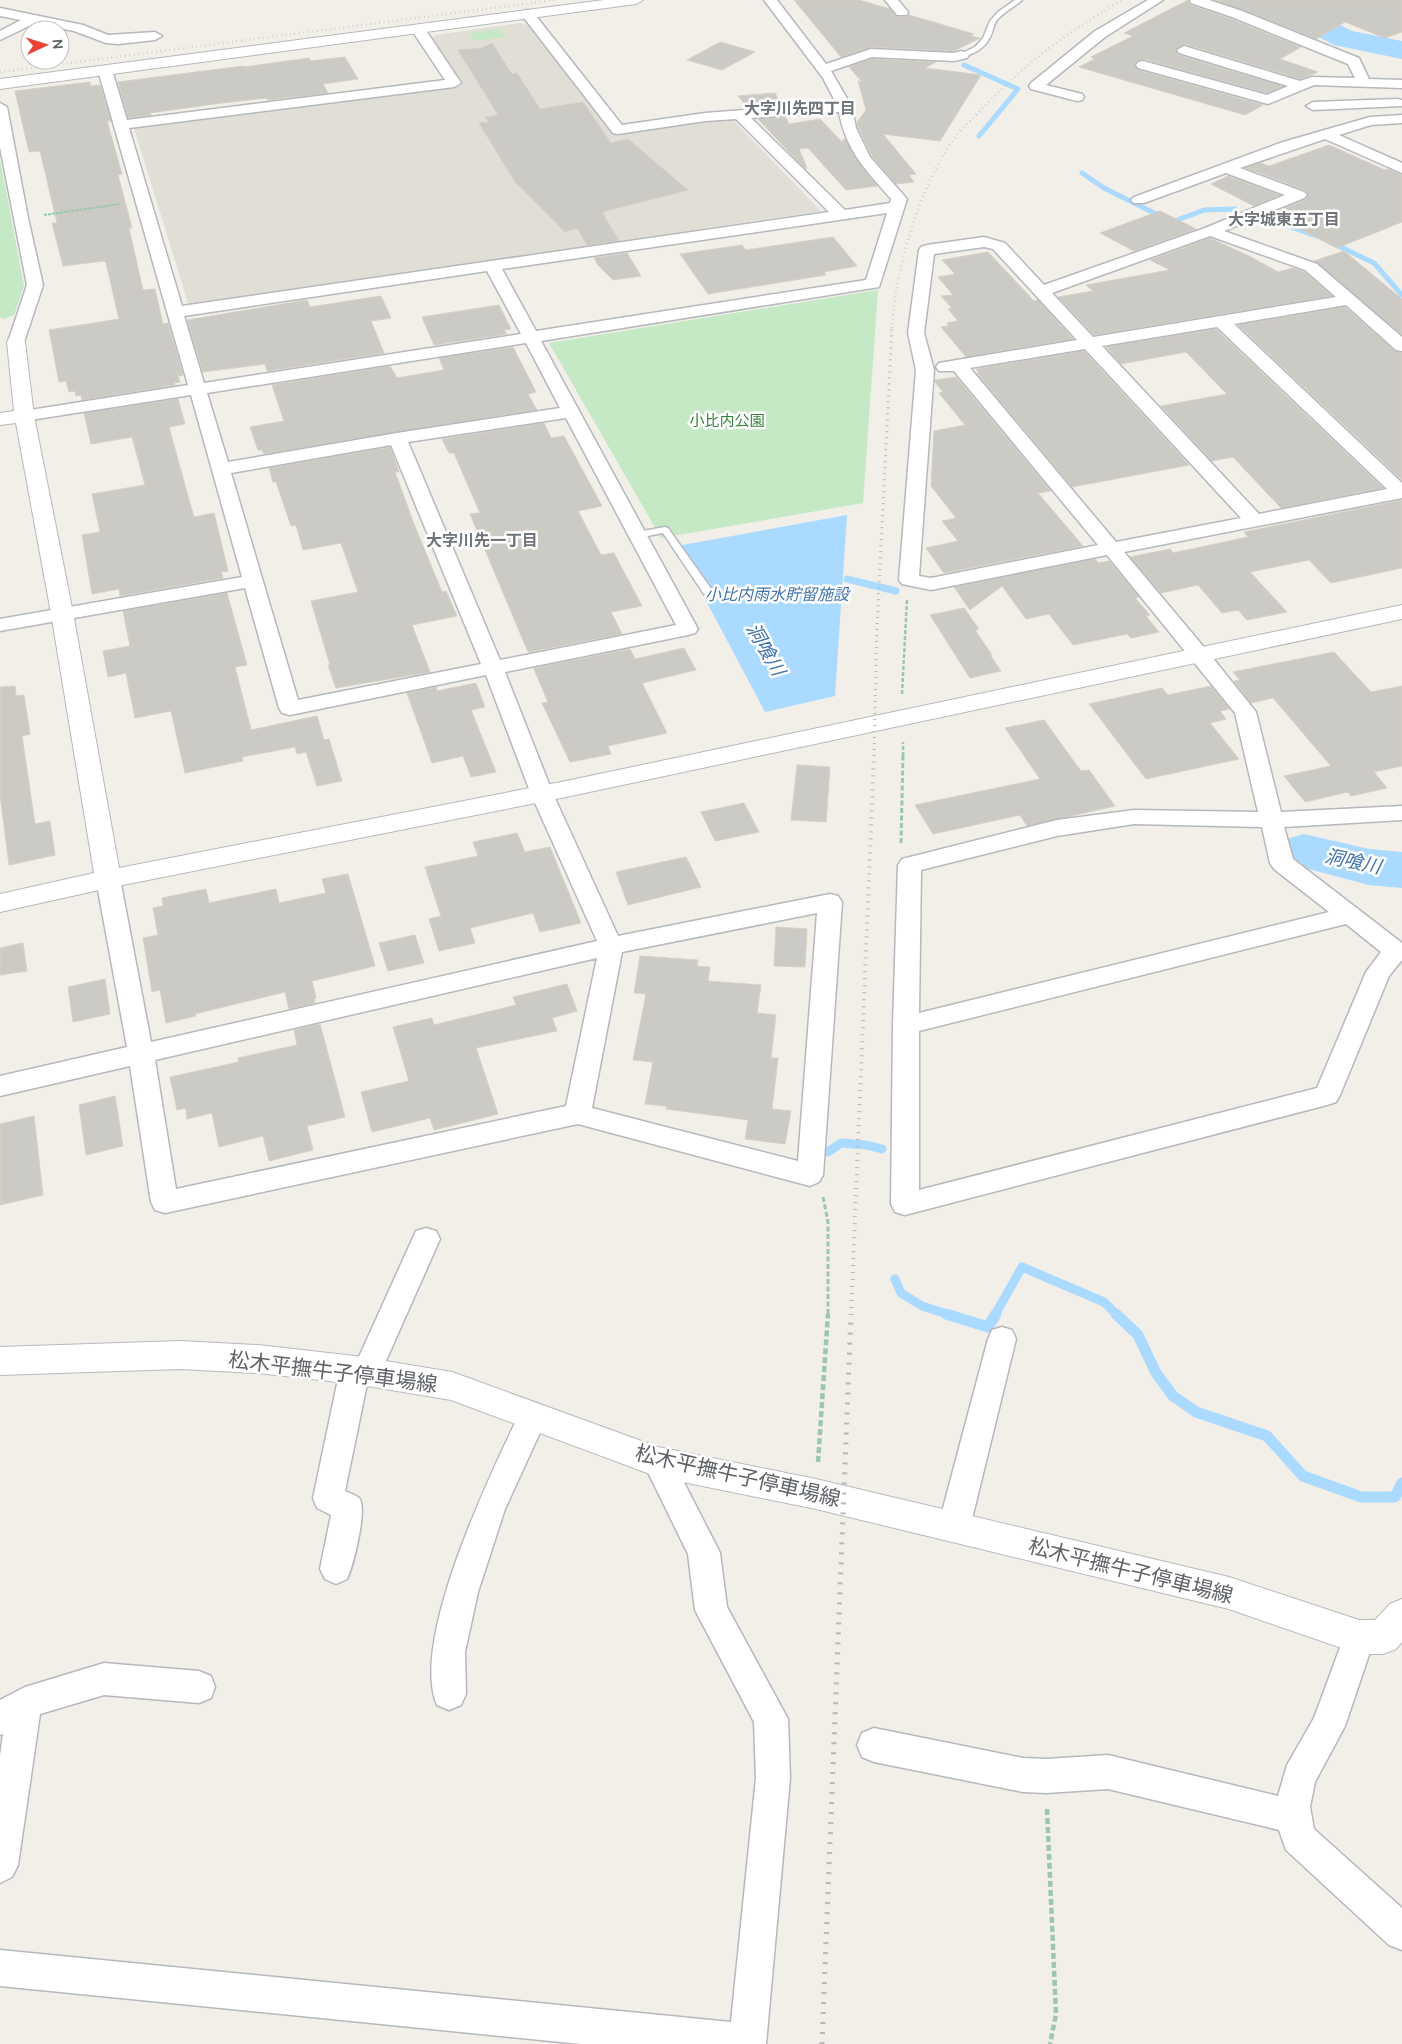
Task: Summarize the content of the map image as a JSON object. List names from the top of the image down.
{
  "streets": {
    "street": ["松木平撫牛子停車場線"]
  },
  "districts": ["大字川先四丁目", "大字城東五丁目", "大字川先一丁目"],
  "water": ["小比内雨水貯留施設", "洞喰川"],
  "parks": ["小比内公園"],
  "north": "right"
}
